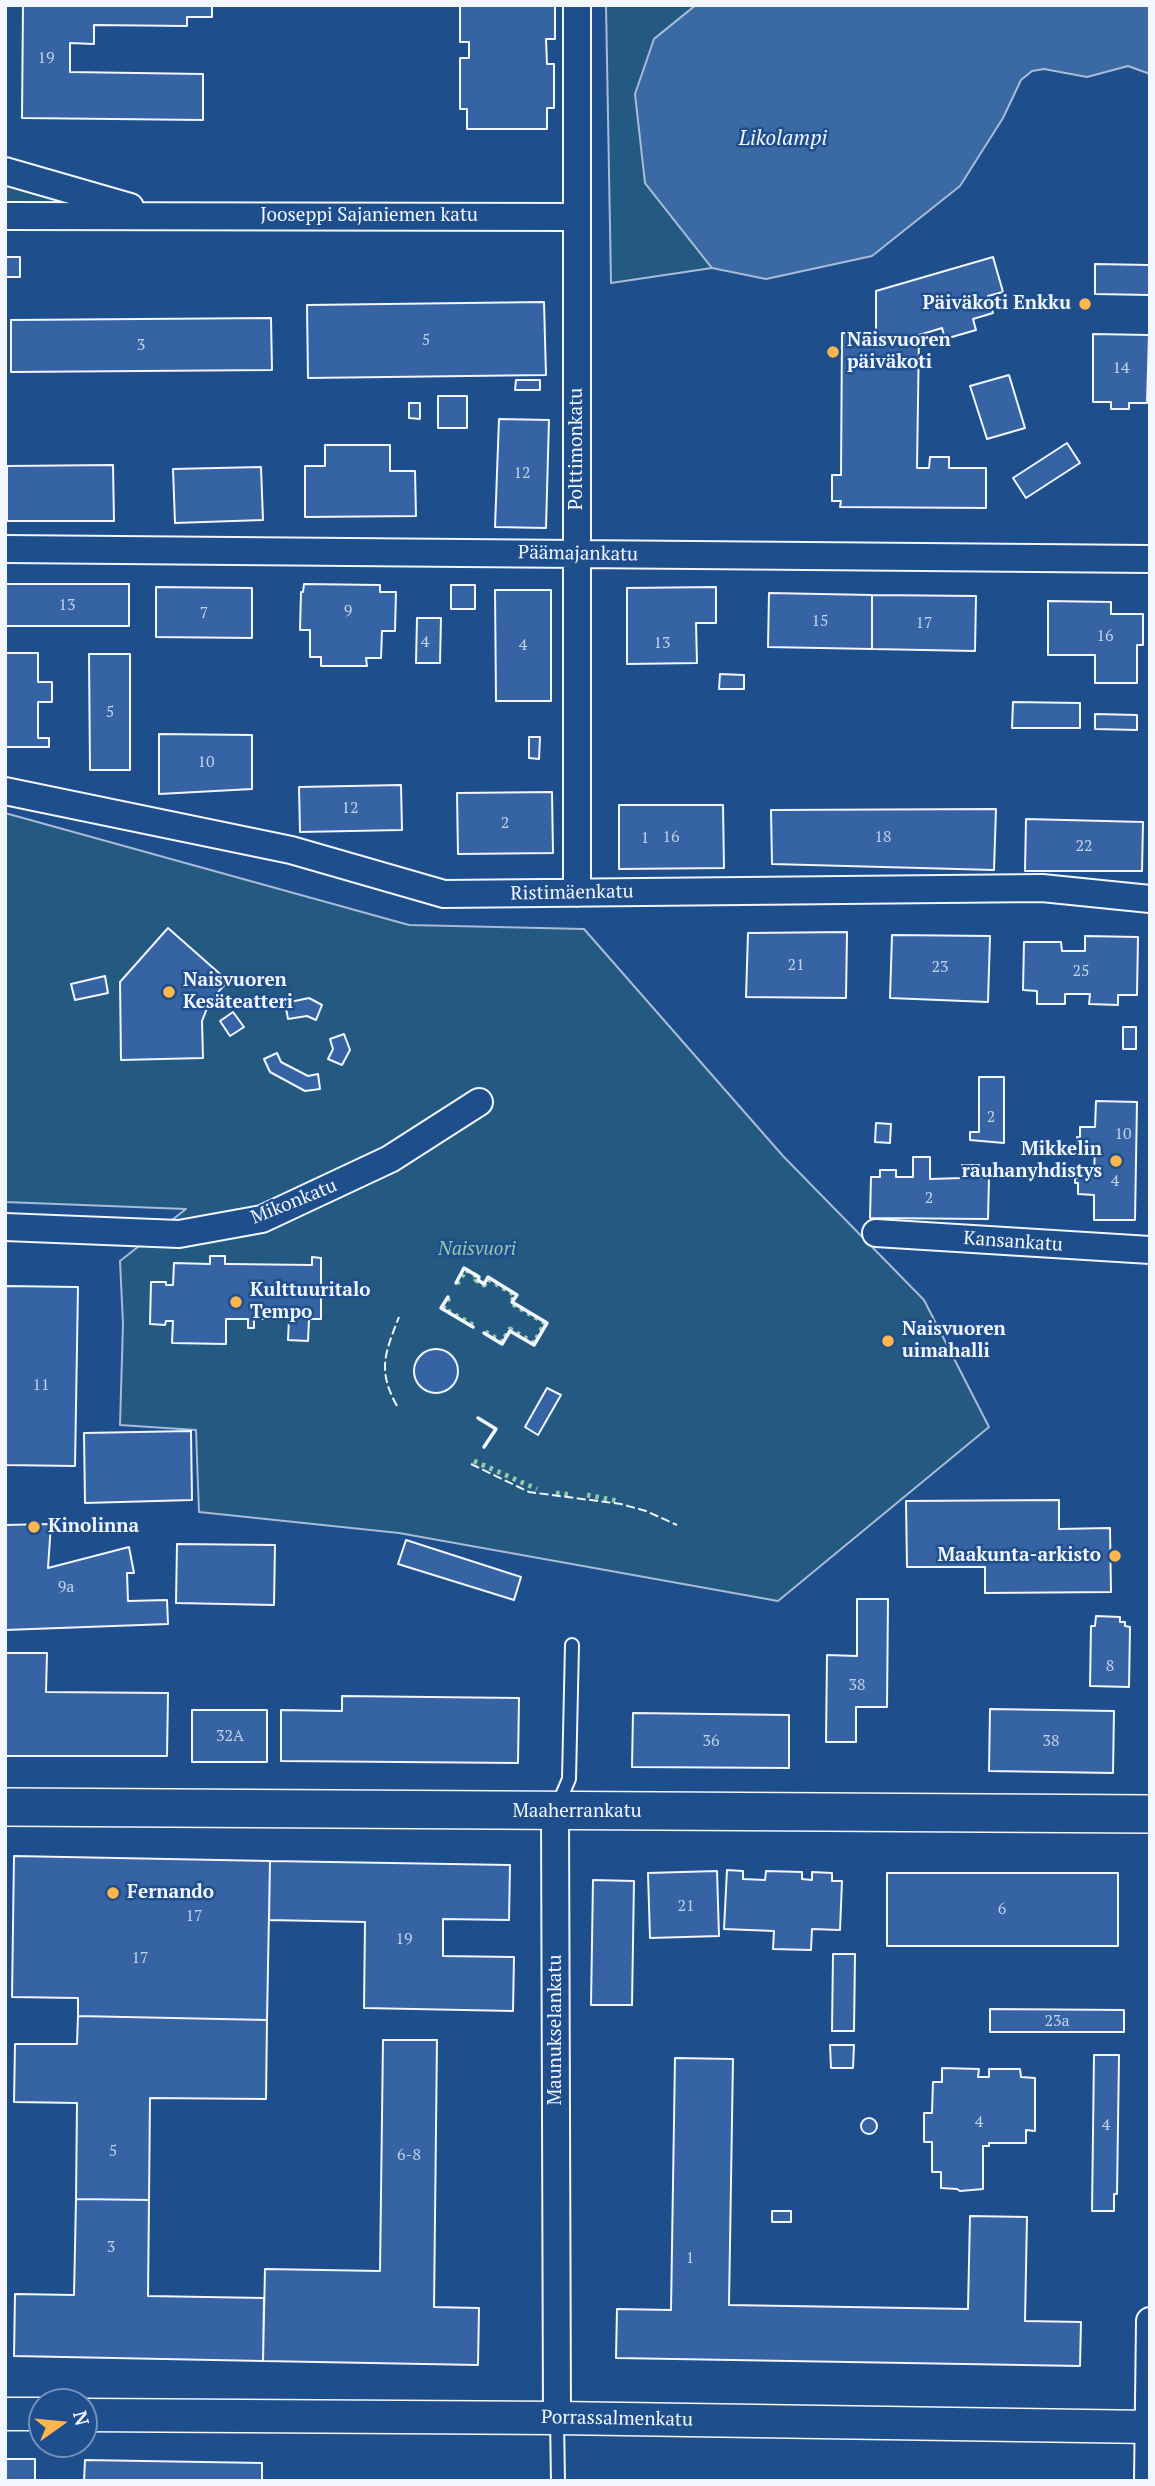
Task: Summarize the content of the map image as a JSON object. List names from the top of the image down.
{
  "streets": {
    "main road": ["Maaherrankatu"],
    "street": [
      "Jooseppi Sajaniemen katu",
      "Polttimonkatu",
      "Päämajankatu",
      "Ristimäenkatu",
      "Mikonkatu",
      "Kansankatu",
      "Maunukselankatu",
      "Porrassalmenkatu"
    ]
  },
  "crossings": [
    ["Jooseppi Sajaniemen katu", "Polttimonkatu"],
    ["Polttimonkatu", "Päämajankatu"],
    ["Polttimonkatu", "Ristimäenkatu"],
    ["Maaherrankatu", "Maunukselankatu"],
    ["Maunukselankatu", "Porrassalmenkatu"]
  ],
  "water": ["Likolampi"],
  "parks": ["Naisvuori"],
  "places": [
    "Päiväkoti Enkku",
    "Naisvuoren päiväkoti",
    "Naisvuoren Kesäteatteri",
    "Mikkelin rauhanyhdistys",
    "Kulttuuritalo Tempo",
    "Naisvuoren uimahalli",
    "Kinolinna",
    "Maakunta-arkisto",
    "Fernando"
  ],
  "house_numbers": [
    "19",
    "5",
    "3",
    "14",
    "12",
    "13",
    "9",
    "7",
    "15",
    "17",
    "16",
    "4",
    "13",
    "4",
    "5",
    "10",
    "12",
    "2",
    "16",
    "18",
    "1",
    "22",
    "21",
    "23",
    "25",
    "2",
    "10",
    "4",
    "2",
    "11",
    "9a",
    "8",
    "38",
    "32A",
    "36",
    "38",
    "21",
    "6",
    "17",
    "19",
    "17",
    "23a",
    "4",
    "4",
    "5",
    "6-8",
    "3",
    "1"
  ],
  "north": "right"
}
